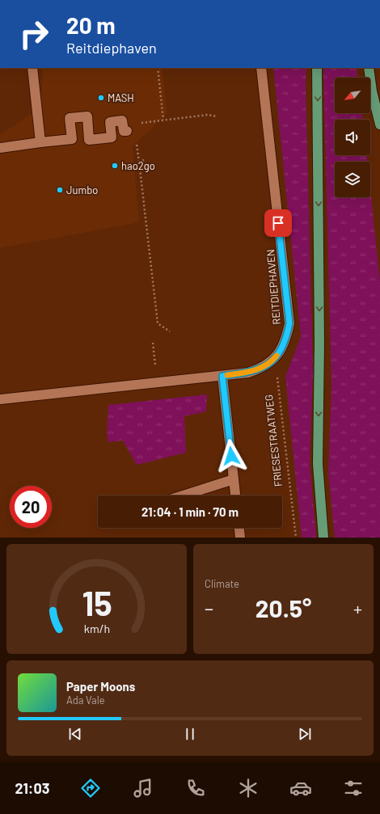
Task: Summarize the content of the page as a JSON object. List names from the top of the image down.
{
  "streets": {
    "street": ["REITDIEPHAVEN"],
    "path": ["FRIESESTRAATWEG"]
  },
  "crossings": [
    ["REITDIEPHAVEN", "FRIESESTRAATWEG"]
  ],
  "places": ["MASH", "hao2go", "Jumbo"],
  "north": "bottom left",
  "page": {
    "turn": ["20 m", "Reitdiephaven"],
    "limit": "20",
    "trip": "21:04 · 1 min · 70 m",
    "tile": "Climate",
    "heat": ["−", "20.5°", "+"],
    "song": ["Paper Moons", "Ada Vale"],
    "tabs": "21:03",
    "gauge": ["15", "km/h"]
  }
}
